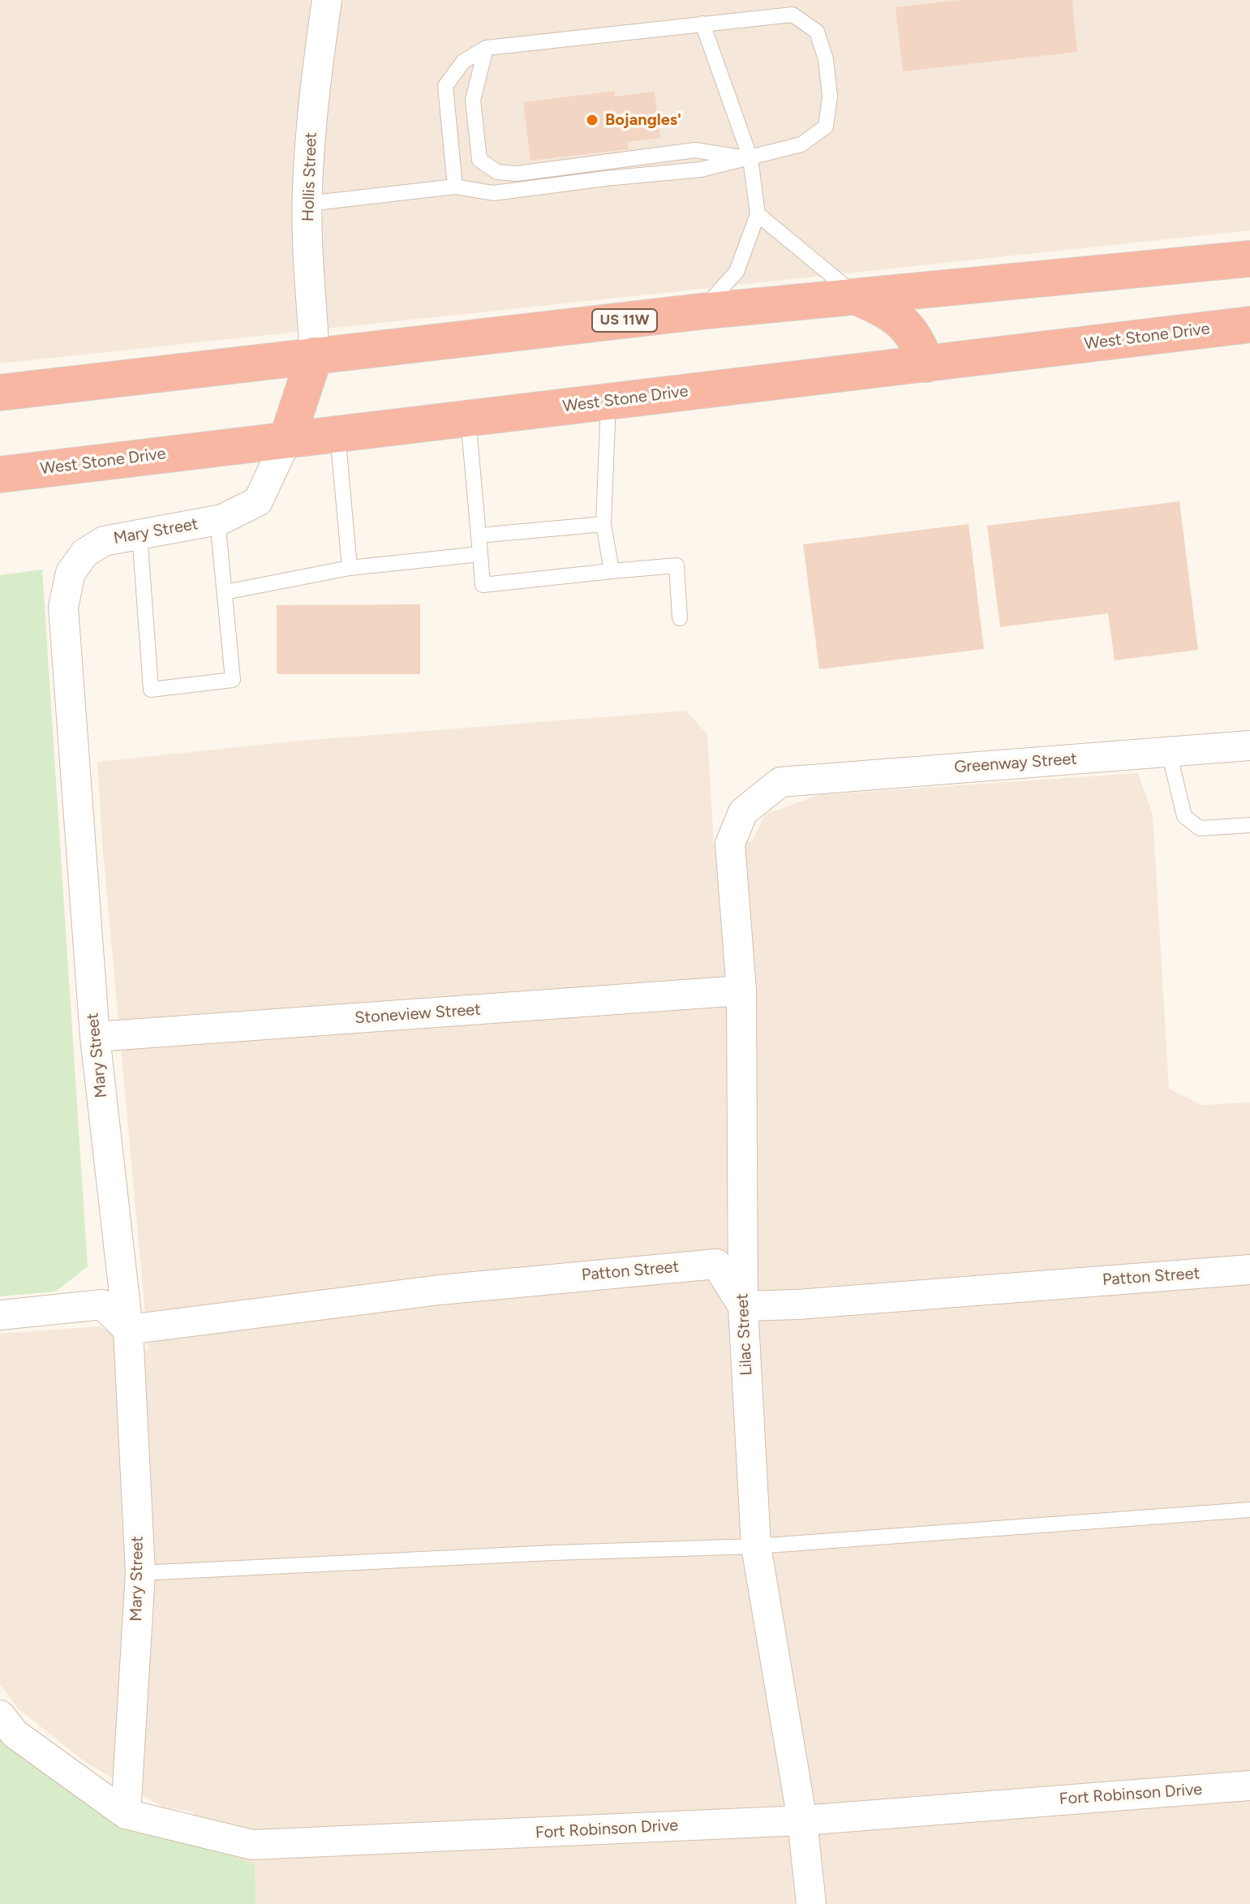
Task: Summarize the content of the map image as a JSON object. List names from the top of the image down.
{
  "streets": {
    "highway": ["US 11W", "West Stone Drive"],
    "street": [
      "Hollis Street",
      "Mary Street",
      "Greenway Street",
      "Stoneview Street",
      "Patton Street",
      "Lilac Street",
      "Fort Robinson Drive"
    ]
  },
  "crossings": [
    ["Hollis Street", "US 11W"],
    ["West Stone Drive", "Mary Street"],
    ["Mary Street", "Stoneview Street"],
    ["Mary Street", "Patton Street"],
    ["Mary Street", "Fort Robinson Drive"],
    ["Greenway Street", "Lilac Street"],
    ["Stoneview Street", "Lilac Street"],
    ["Patton Street", "Lilac Street"],
    ["Lilac Street", "Fort Robinson Drive"]
  ],
  "places": ["Bojangles'"]
}
